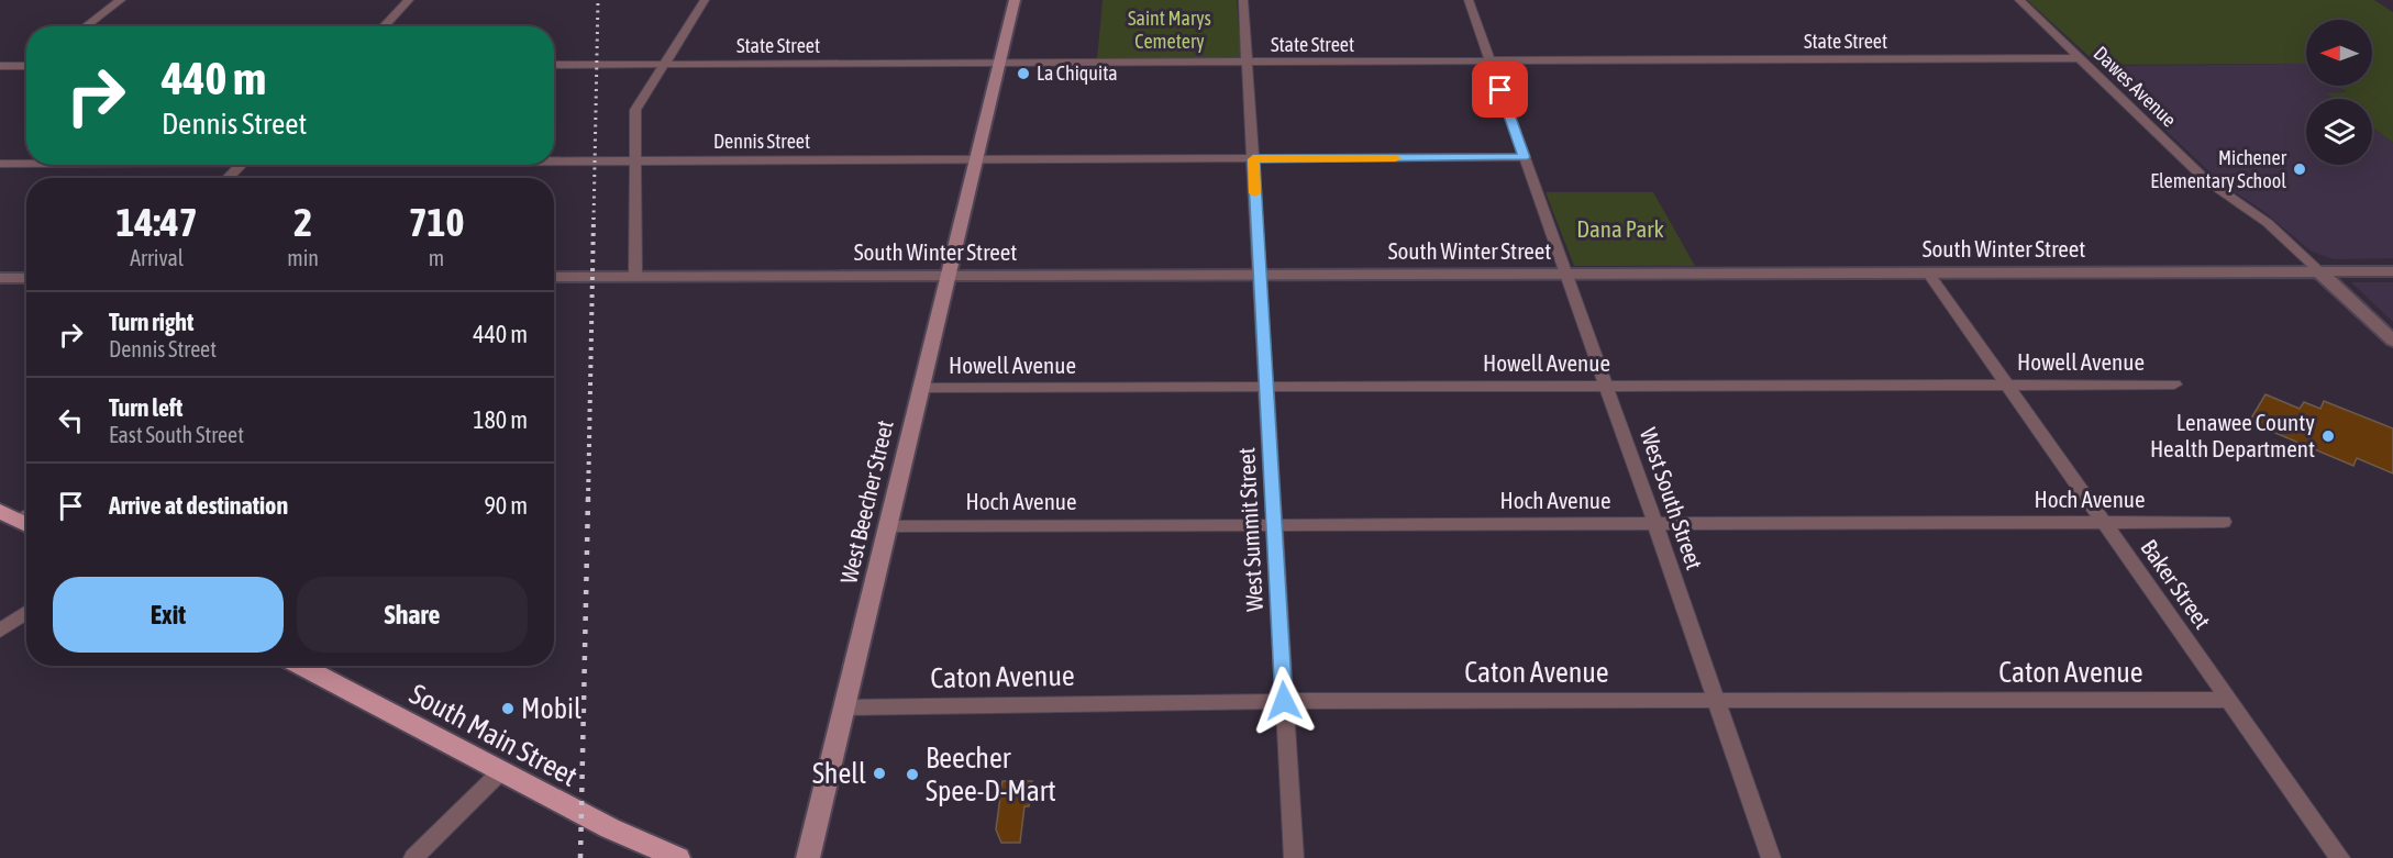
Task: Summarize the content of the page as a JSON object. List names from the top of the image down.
{
  "streets": {
    "main road": ["West Beecher Street", "South Main Street"],
    "street": [
      "State Street",
      "Dawes Avenue",
      "Dennis Street",
      "South Winter Street",
      "Howell Avenue",
      "West South Street",
      "Hoch Avenue",
      "West Summit Street",
      "Baker Street",
      "Caton Avenue"
    ]
  },
  "crossings": [
    ["State Street", "Dawes Avenue"],
    ["State Street", "West South Street"],
    ["State Street", "West Beecher Street"],
    ["State Street", "West Summit Street"],
    ["Dawes Avenue", "South Winter Street"],
    ["Dennis Street", "West South Street"],
    ["Dennis Street", "West Beecher Street"],
    ["Dennis Street", "West Summit Street"],
    ["South Winter Street", "West South Street"],
    ["South Winter Street", "West Beecher Street"],
    ["South Winter Street", "West Summit Street"],
    ["South Winter Street", "Baker Street"],
    ["Howell Avenue", "West South Street"],
    ["Howell Avenue", "West Beecher Street"],
    ["Howell Avenue", "West Summit Street"],
    ["Howell Avenue", "Baker Street"],
    ["West South Street", "Hoch Avenue"],
    ["West South Street", "Caton Avenue"],
    ["Hoch Avenue", "West Beecher Street"],
    ["Hoch Avenue", "West Summit Street"],
    ["Hoch Avenue", "Baker Street"],
    ["West Beecher Street", "Caton Avenue"],
    ["West Summit Street", "Caton Avenue"],
    ["Baker Street", "Caton Avenue"]
  ],
  "parks": ["Saint Marys Cemetery", "Dana Park"],
  "places": [
    "La Chiquita",
    "Michener Elementary School",
    "Lenawee County Health Department",
    "Mobil",
    "Shell",
    "Beecher Spee-D-Mart"
  ],
  "north": "left",
  "page": {
    "turn": ["440 m", "Dennis Street"],
    "eta": [
      "14:47",
      "Arrival",
      "2",
      "min",
      "710",
      "m"
    ],
    "list": [
      {
        "name": "Turn right",
        "note": "Dennis Street",
        "value": "440 m"
      },
      {
        "name": "Turn left",
        "note": "East South Street",
        "value": "180 m"
      },
      {
        "name": "Arrive at destination",
        "value": "90 m"
      }
    ],
    "buttons": ["Exit", "Share"]
  }
}
